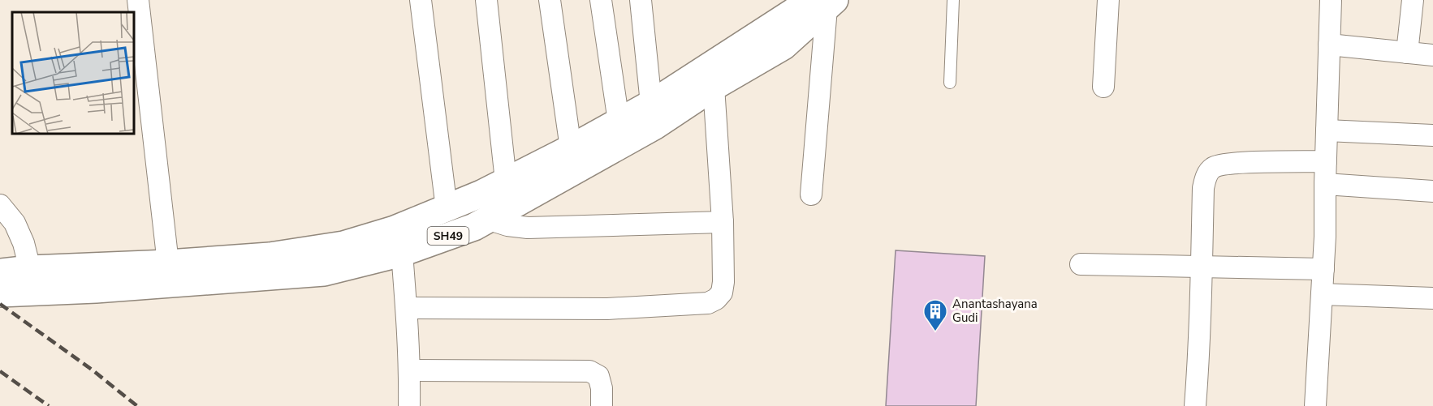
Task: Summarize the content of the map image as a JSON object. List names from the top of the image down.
{
  "streets": {
    "main road": ["SH49"]
  },
  "places": {
    "building": ["Anantashayana Gudi"]
  }
}
